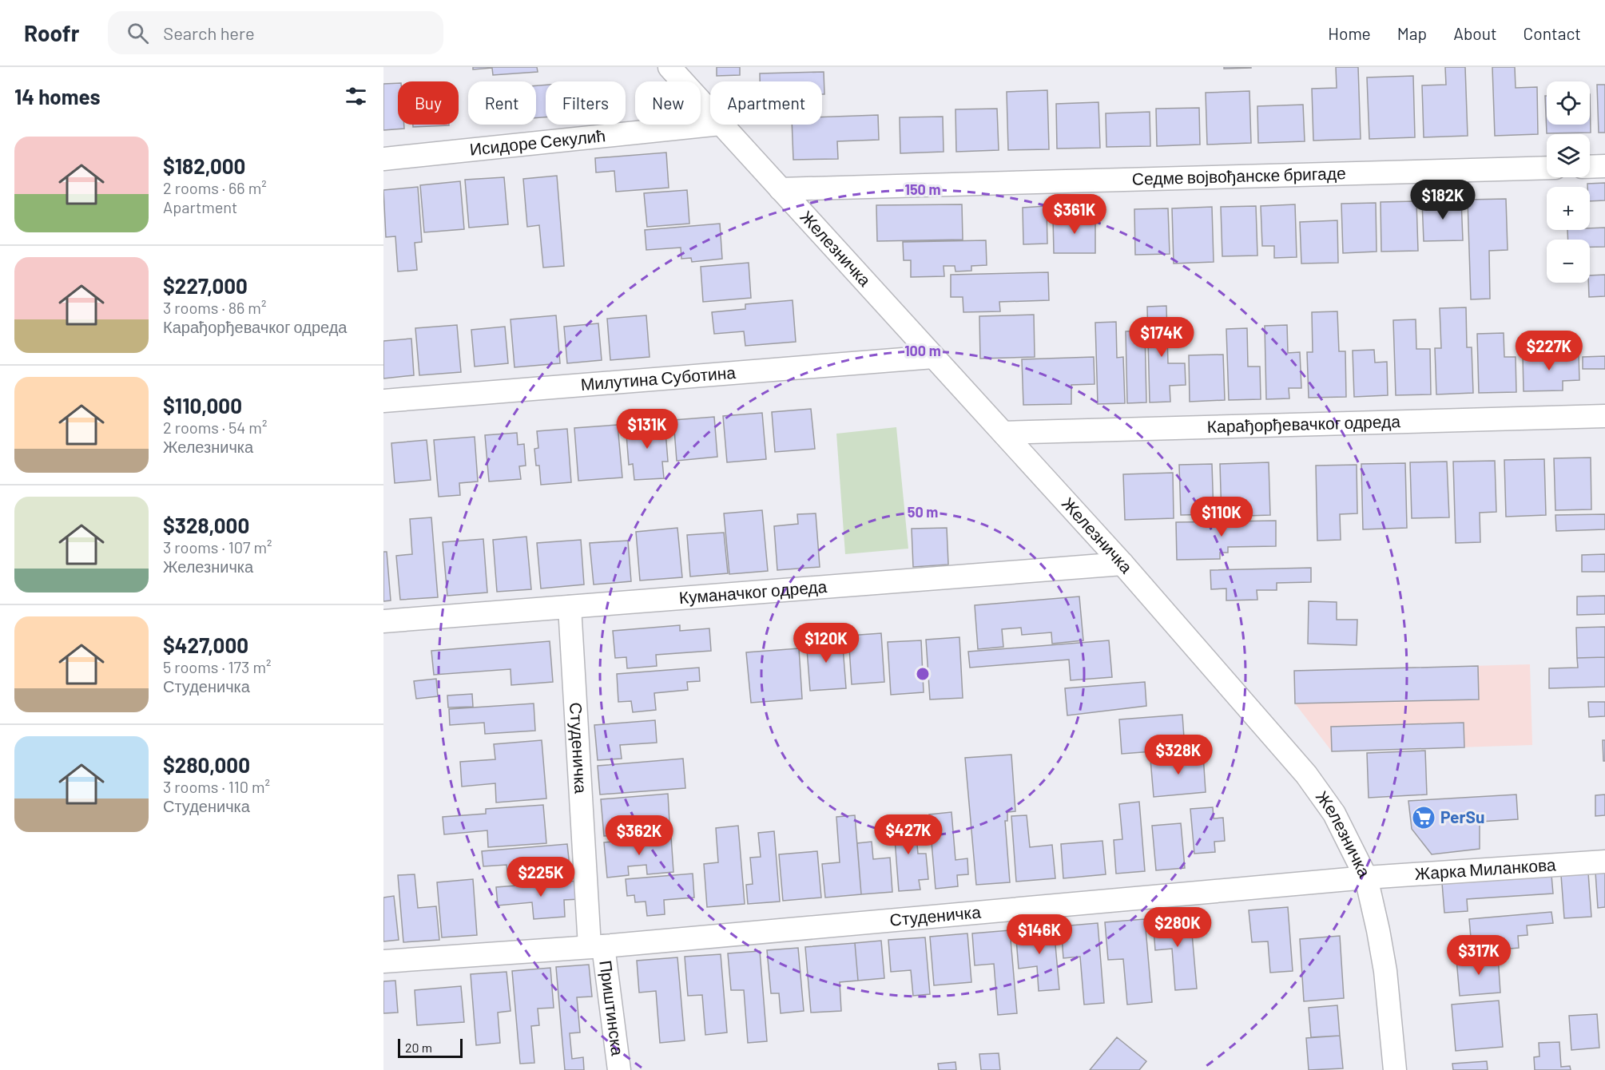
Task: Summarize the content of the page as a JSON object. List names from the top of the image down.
{
  "streets": {
    "street": [
      "Исидоре Секулић",
      "Седме војвођанске бригаде",
      "Железничка",
      "Милутина Суботина",
      "Карађорђевачког одреда",
      "Куманачког одреда",
      "Студеничка",
      "Жарка Миланкова",
      "Приштинска"
    ]
  },
  "crossings": [
    ["Седме војвођанске бригаде", "Железничка"],
    ["Железничка", "Милутина Суботина"],
    ["Железничка", "Карађорђевачког одреда"],
    ["Железничка", "Куманачког одреда"],
    ["Железничка", "Студеничка"],
    ["Железничка", "Жарка Миланкова"],
    ["Куманачког одреда", "Студеничка"],
    ["Студеничка", "Жарка Миланкова"],
    ["Студеничка", "Приштинска"]
  ],
  "places": {
    "supermarket": ["PerSu"]
  },
  "scale_bar": "20 m",
  "page": {
    "header": "Roofr",
    "search": "Search here",
    "nav": [
      "Home",
      "Map",
      "About",
      "Contact"
    ],
    "heading": "14 homes",
    "map_buttons": ["+", "−"],
    "chip": [
      "Buy",
      "Rent",
      "Filters",
      "New",
      "Apartment"
    ],
    "list": [
      {
        "name": "$182,000",
        "note": "2 rooms · 66 m² · Apartment"
      },
      {
        "name": "$227,000",
        "note": "3 rooms · 86 m² · Карађорђевачког одреда"
      },
      {
        "name": "$110,000",
        "note": "2 rooms · 54 m² · Железничка"
      },
      {
        "name": "$328,000",
        "note": "3 rooms · 107 m² · Железничка"
      },
      {
        "name": "$427,000",
        "note": "5 rooms · 173 m² · Студеничка"
      },
      {
        "name": "$280,000",
        "note": "3 rooms · 110 m² · Студеничка"
      }
    ],
    "price": [
      "$182K",
      "$361K",
      "$174K",
      "$227K",
      "$131K",
      "$110K",
      "$120K",
      "$328K",
      "$427K",
      "$362K",
      "$225K",
      "$280K",
      "$146K",
      "$317K"
    ],
    "scale": "20 m"
  },
  "rings": ["150 m", "100 m", "50 m"]
}
